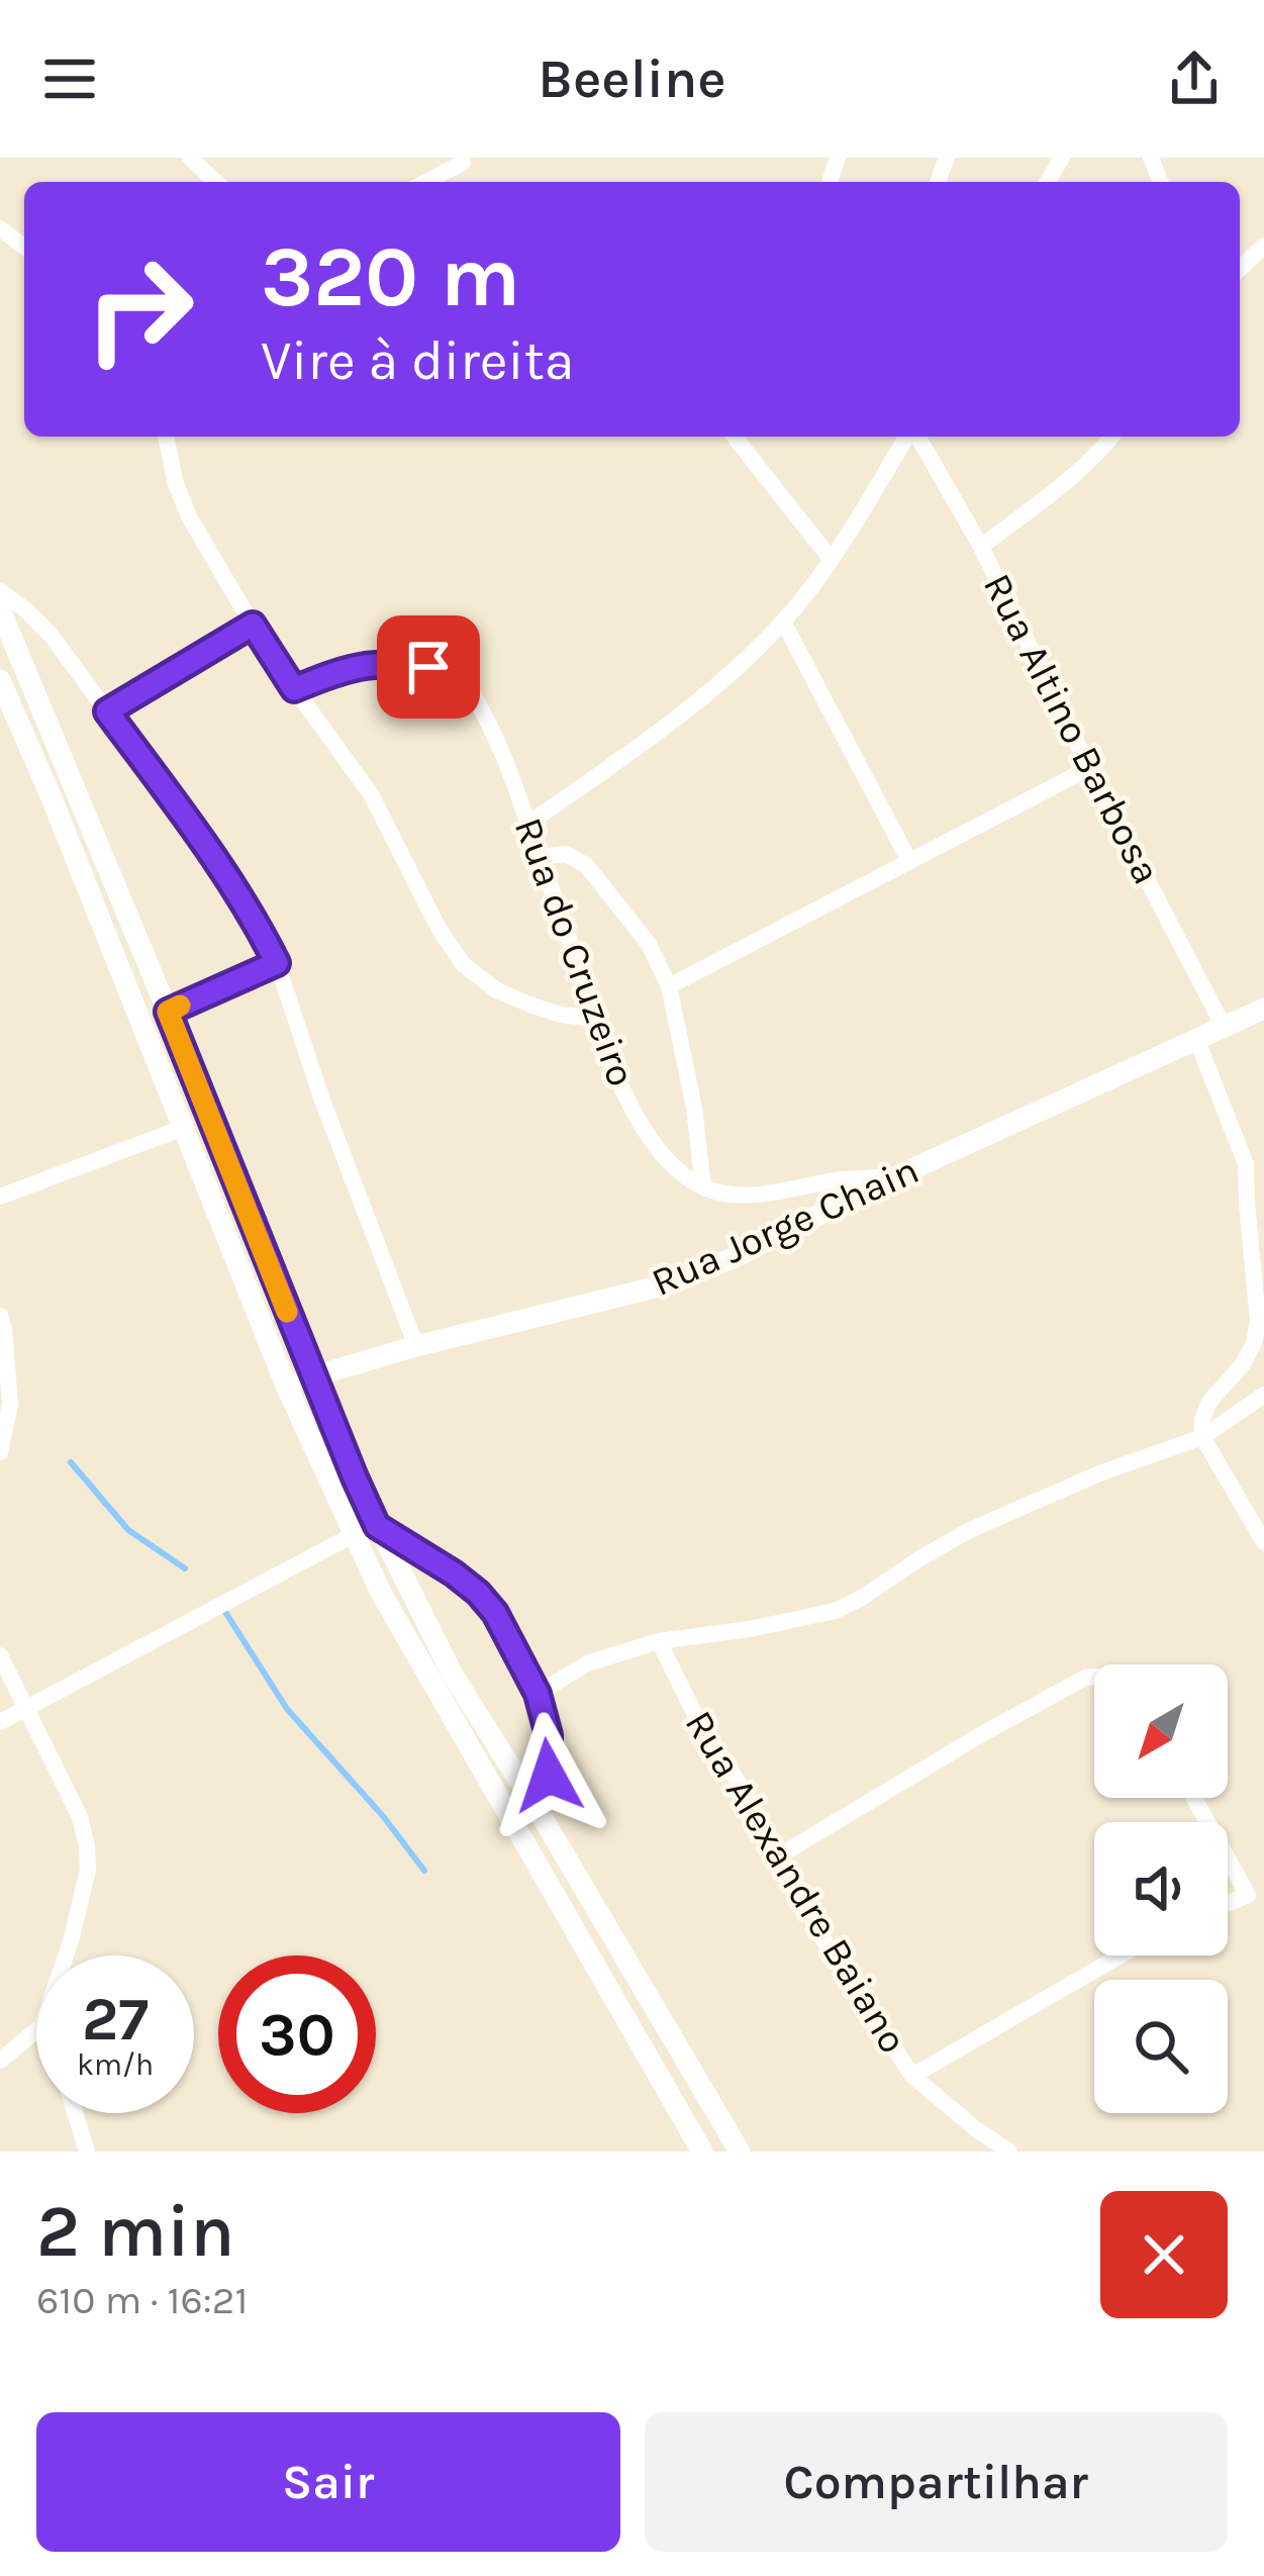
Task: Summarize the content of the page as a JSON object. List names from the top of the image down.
{
  "streets": {
    "street": [
      "Rua Altino Barbosa",
      "Rua do Cruzeiro",
      "Rua Jorge Chain",
      "Rua Alexandre Baiano"
    ]
  },
  "crossings": [
    ["Rua Altino Barbosa", "Rua Jorge Chain"]
  ],
  "north": "bottom left",
  "page": {
    "header": "Beeline",
    "turn": ["320 m", "Vire à direita"],
    "speed": "27 km/h",
    "limit": "30",
    "heading": ["2 min", "610 m · 16:21"],
    "buttons": ["Sair", "Compartilhar"]
  }
}
